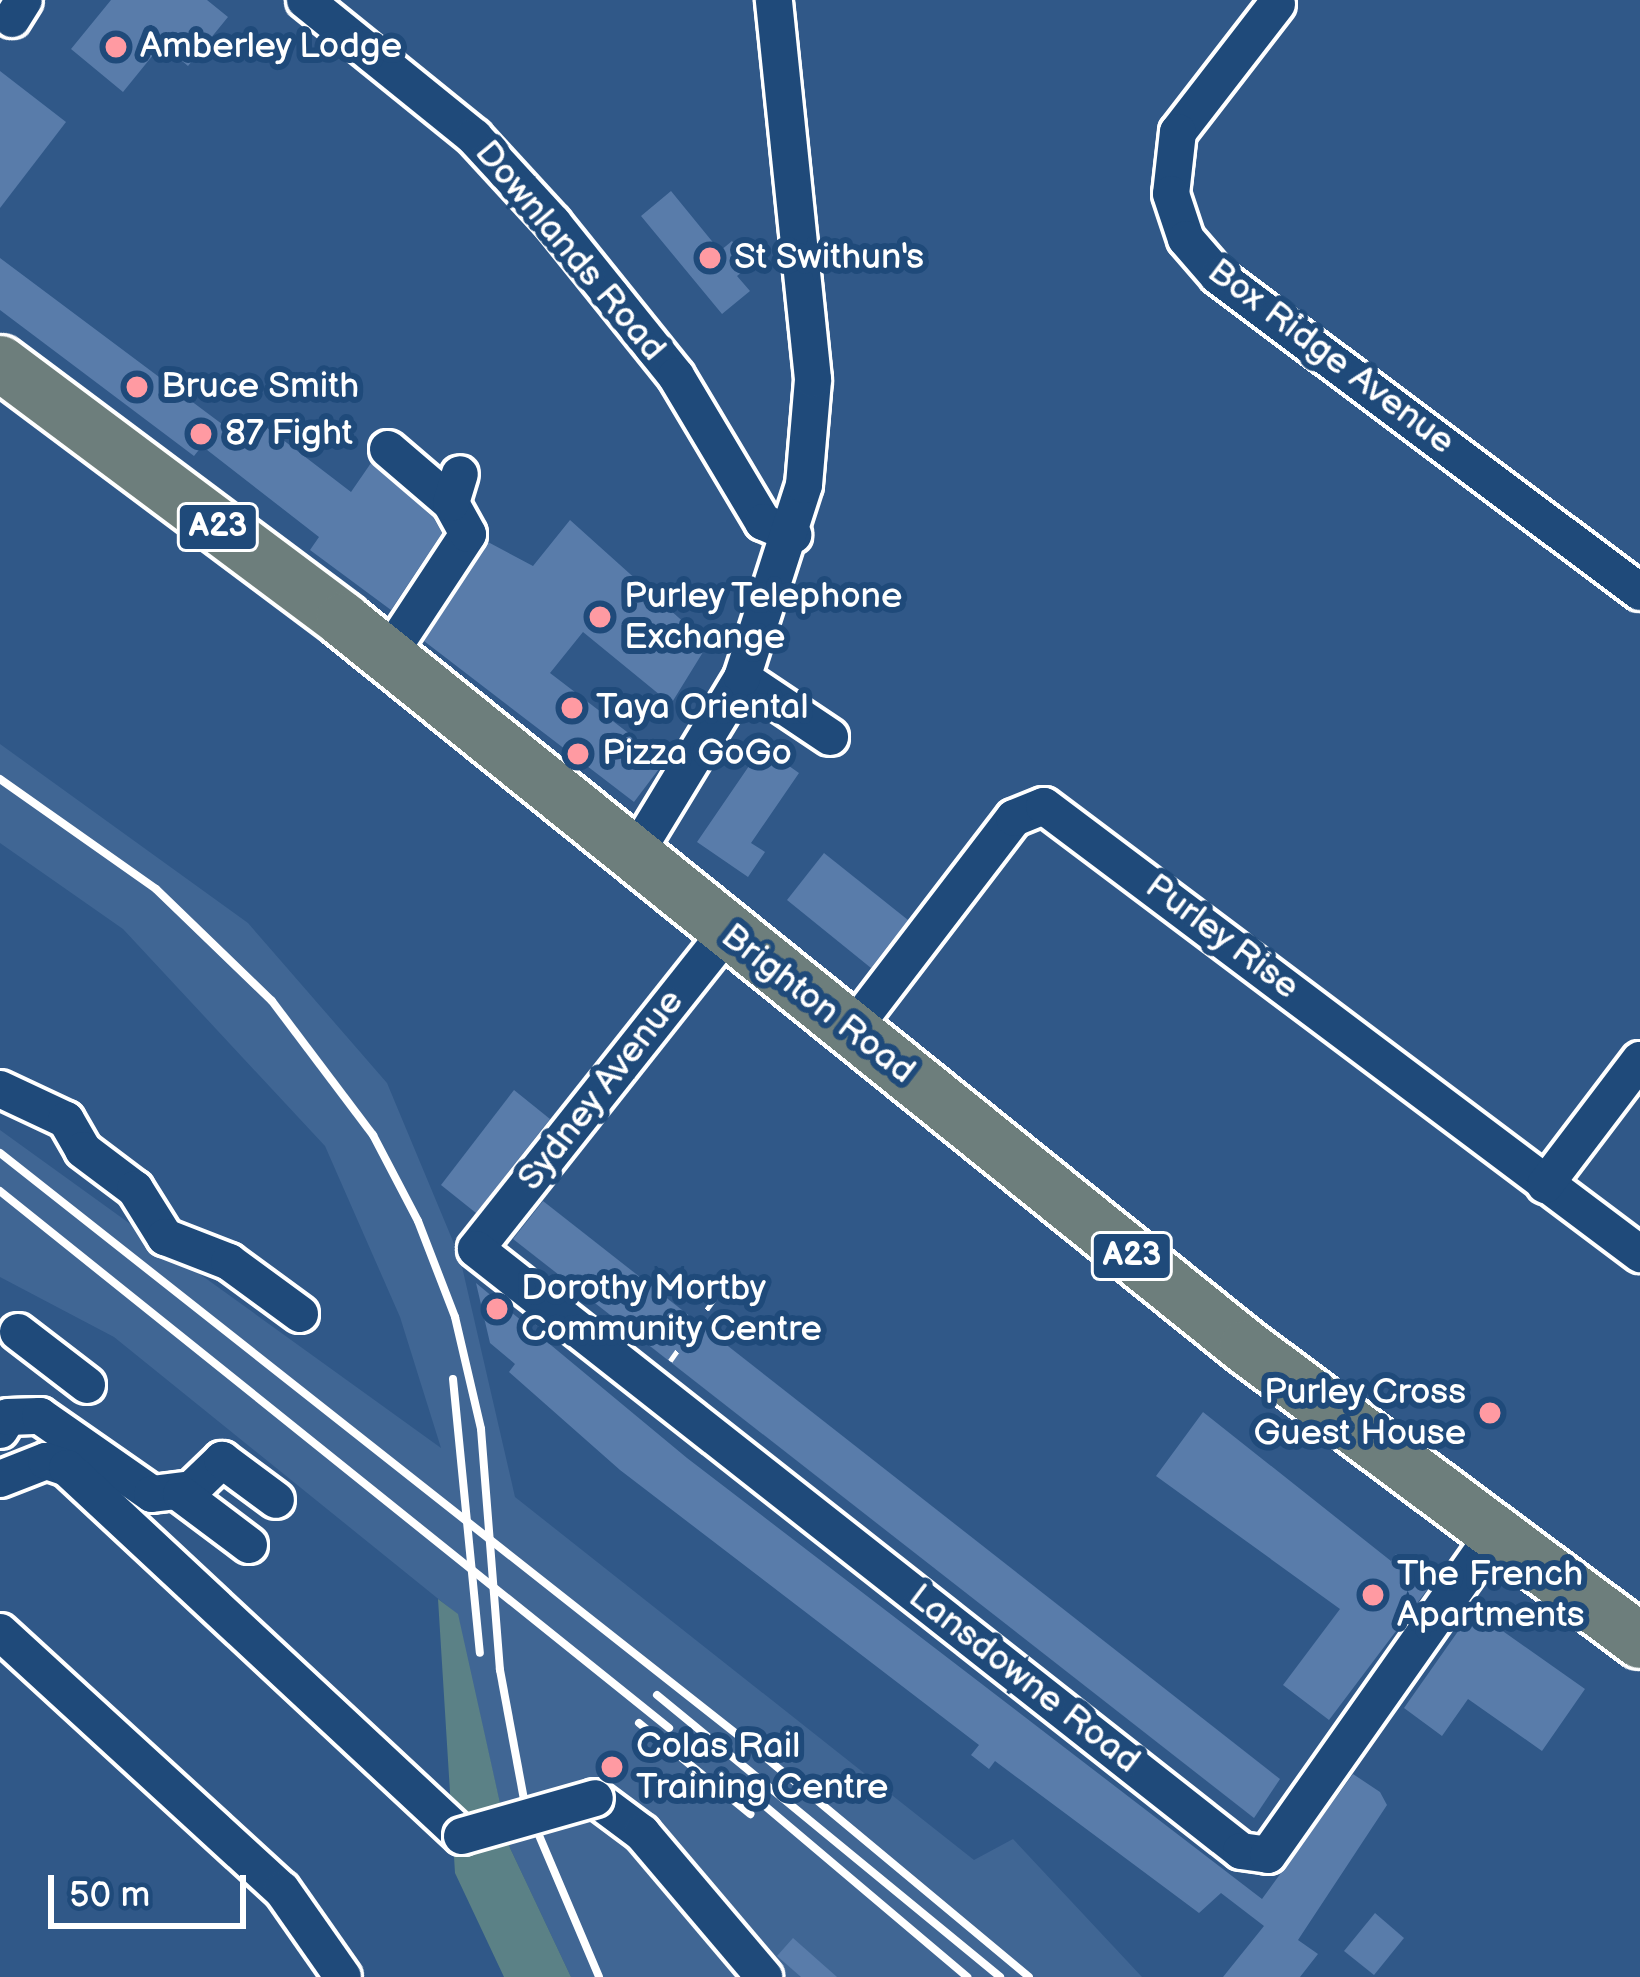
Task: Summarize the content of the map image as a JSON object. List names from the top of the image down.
{
  "streets": {
    "highway": ["A23", "Brighton Road"],
    "street": [
      "Downlands Road",
      "Box Ridge Avenue",
      "Purley Rise",
      "Sydney Avenue",
      "Lansdowne Road"
    ]
  },
  "crossings": [
    ["Purley Rise", "Brighton Road"],
    ["Brighton Road", "Sydney Avenue"],
    ["Brighton Road", "Lansdowne Road"],
    ["Sydney Avenue", "Lansdowne Road"]
  ],
  "places": [
    "Amberley Lodge",
    "St Swithun's",
    "Bruce Smith",
    "87 Fight",
    "Purley Telephone Exchange",
    "Taya Oriental",
    "Pizza GoGo",
    "Dorothy Mortby Community Centre",
    "Purley Cross Guest House",
    "The French Apartments",
    "Colas Rail Training Centre"
  ],
  "scale_bar": "50 m"
}
